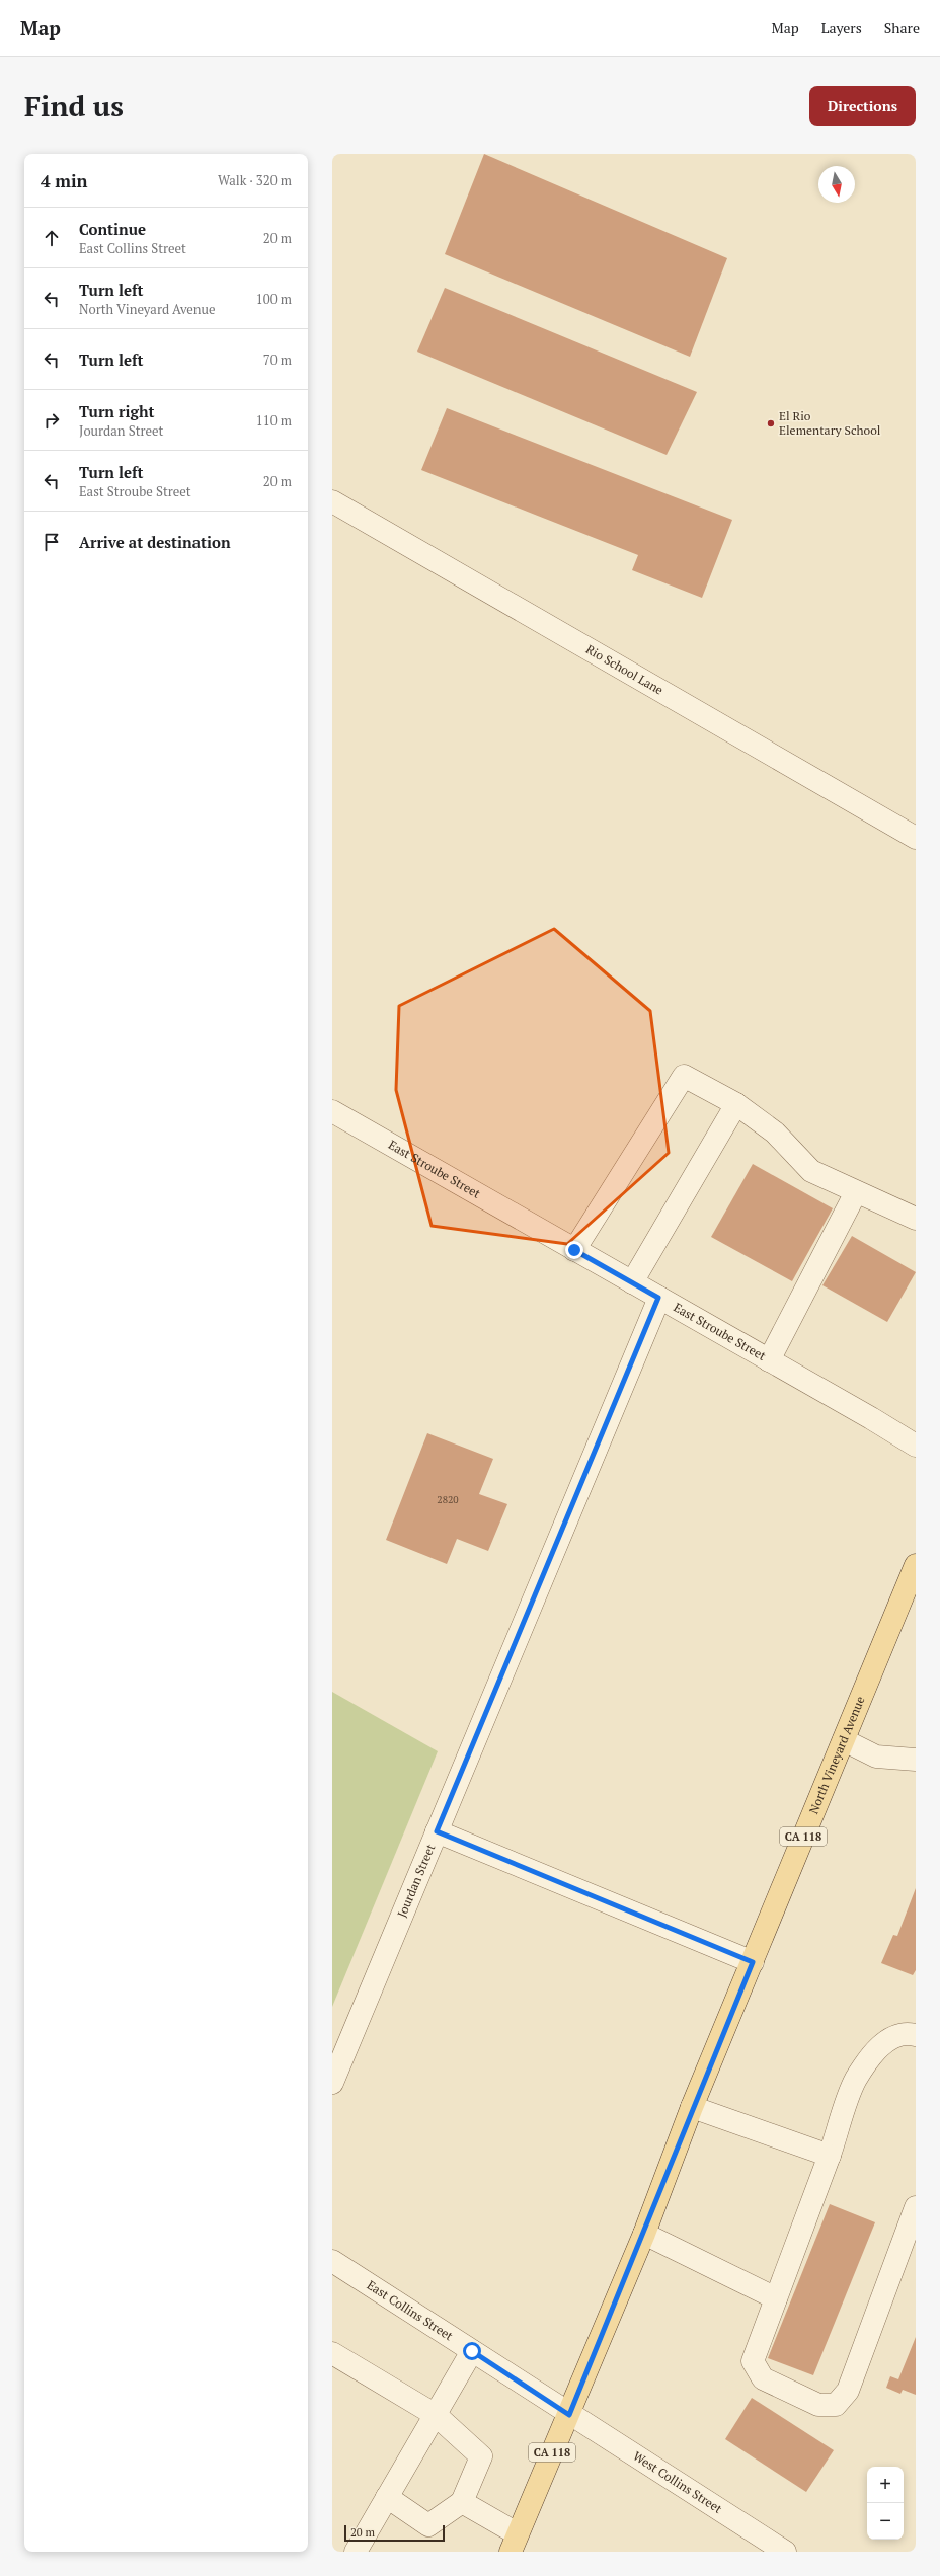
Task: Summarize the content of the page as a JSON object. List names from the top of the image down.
{
  "streets": {
    "main road": ["North Vineyard Avenue", "CA 118"],
    "street": [
      "Rio School Lane",
      "East Stroube Street",
      "Jourdan Street",
      "East Collins Street",
      "West Collins Street"
    ]
  },
  "crossings": [
    ["East Stroube Street", "Jourdan Street"],
    ["North Vineyard Avenue", "East Collins Street"],
    ["North Vineyard Avenue", "West Collins Street"],
    ["East Collins Street", "West Collins Street"]
  ],
  "places": ["El Rio Elementary School"],
  "house_numbers": ["2820"],
  "scale_bar": "20 m",
  "north": "bottom",
  "page": {
    "header": "Map",
    "nav": ["Map", "Layers", "Share"],
    "buttons": "Directions",
    "title": "Find us",
    "heading": ["4 min", "Walk · 320 m"],
    "list": [
      ["Continue", "East Collins Street", "20 m"],
      ["Turn left", "North Vineyard Avenue", "100 m"],
      ["Turn left", "70 m"],
      ["Turn right", "Jourdan Street", "110 m"],
      ["Turn left", "East Stroube Street", "20 m"],
      "Arrive at destination"
    ],
    "map_buttons": ["+", "−"],
    "scale": "20 m"
  }
}
